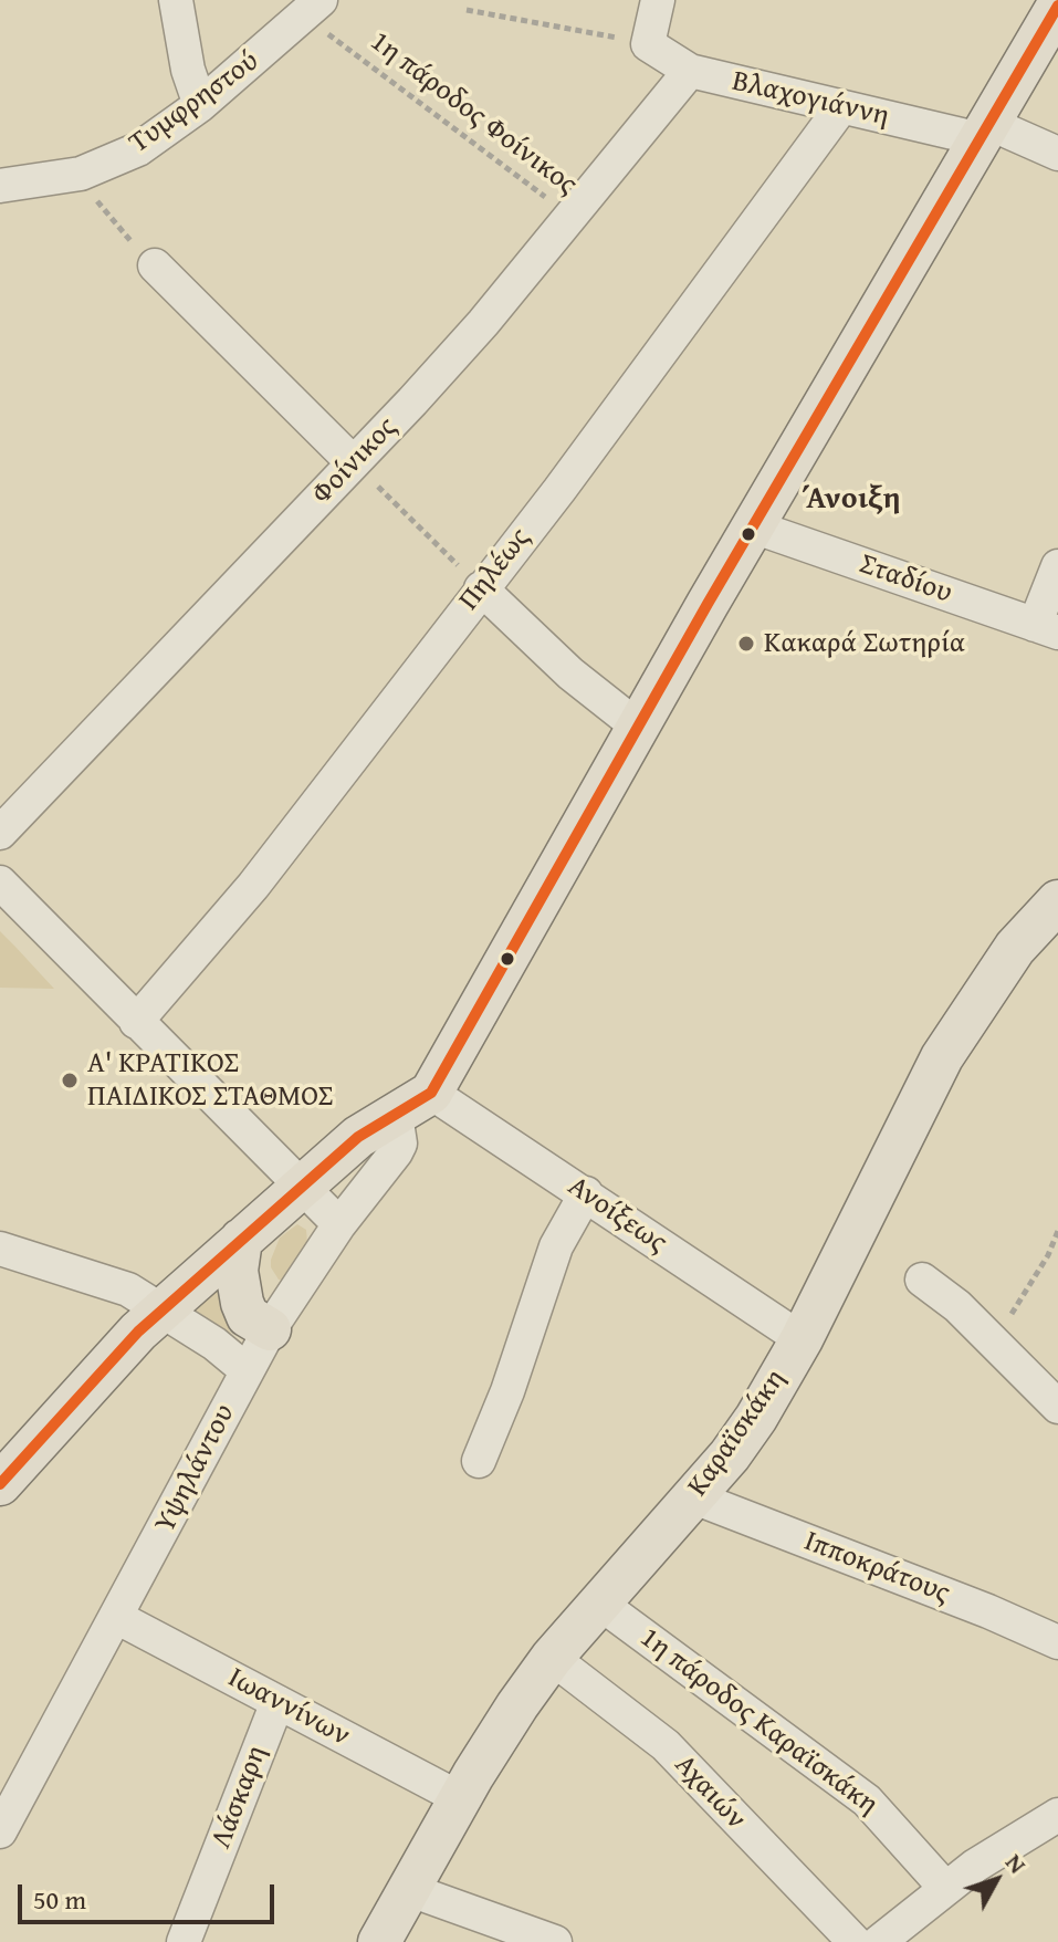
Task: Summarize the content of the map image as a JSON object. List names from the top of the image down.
{
  "streets": {
    "main road": ["Καραϊσκάκη"],
    "street": [
      "Βλαχογιάννη",
      "Τυμφρηστού",
      "Φοίνικος",
      "Πηλέως",
      "Σταδίου",
      "Ανοίξεως",
      "Υψηλάντου",
      "Ιπποκράτους",
      "Ιωαννίνων",
      "1η πάροδος Καραϊσκάκη",
      "Αχαιών",
      "Λάσκαρη"
    ],
    "path": ["1η πάροδος Φοίνικος"]
  },
  "crossings": [
    ["Βλαχογιάννη", "Φοίνικος"],
    ["Βλαχογιάννη", "Πηλέως"],
    ["Τυμφρηστού", "1η πάροδος Φοίνικος"],
    ["1η πάροδος Φοίνικος", "Φοίνικος"],
    ["Ανοίξεως", "Καραϊσκάκη"],
    ["Καραϊσκάκη", "Ιπποκράτους"],
    ["Καραϊσκάκη", "Ιωαννίνων"],
    ["Καραϊσκάκη", "1η πάροδος Καραϊσκάκη"],
    ["Καραϊσκάκη", "Αχαιών"],
    ["Υψηλάντου", "Ιωαννίνων"],
    ["Ιωαννίνων", "Λάσκαρη"]
  ],
  "districts": ["Άνοιξη"],
  "places": ["Κακαρά Σωτηρία", "Α' ΚΡΑΤΙΚΟΣ ΠΑΙΔΙΚΟΣ ΣΤΑΘΜΟΣ"],
  "scale_bar": "50 m",
  "north": "top right"
}
